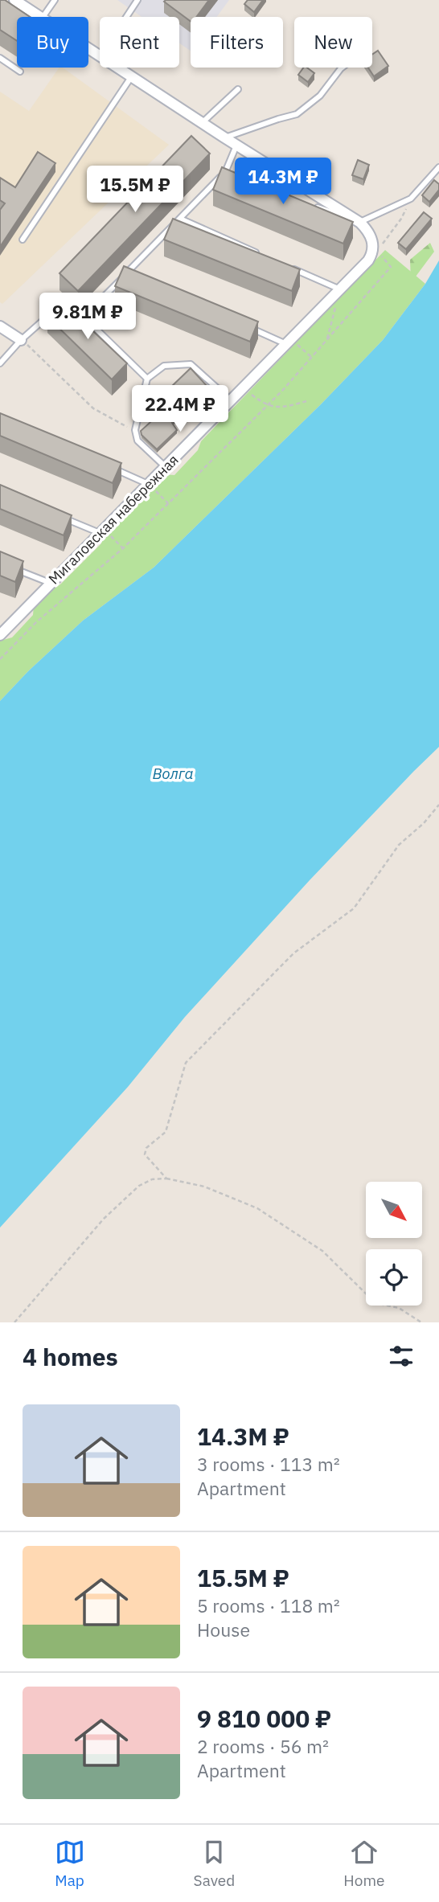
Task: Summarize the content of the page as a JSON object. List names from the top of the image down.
{
  "streets": {
    "street": ["Мигаловская набережная"]
  },
  "water": ["Волга"],
  "north": "bottom right",
  "page": {
    "chip": [
      "Buy",
      "Rent",
      "Filters",
      "New"
    ],
    "price": [
      "14.3M ₽",
      "15.5M ₽",
      "9.81M ₽",
      "22.4M ₽"
    ],
    "heading": "4 homes",
    "list": [
      {
        "name": "14.3M ₽",
        "note": "3 rooms · 113 m² · Apartment"
      },
      {
        "name": "15.5M ₽",
        "note": "5 rooms · 118 m² · House"
      },
      {
        "name": "9 810 000 ₽",
        "note": "2 rooms · 56 m² · Apartment"
      }
    ],
    "tabs": ["Map", "Saved", "Home"]
  }
}
